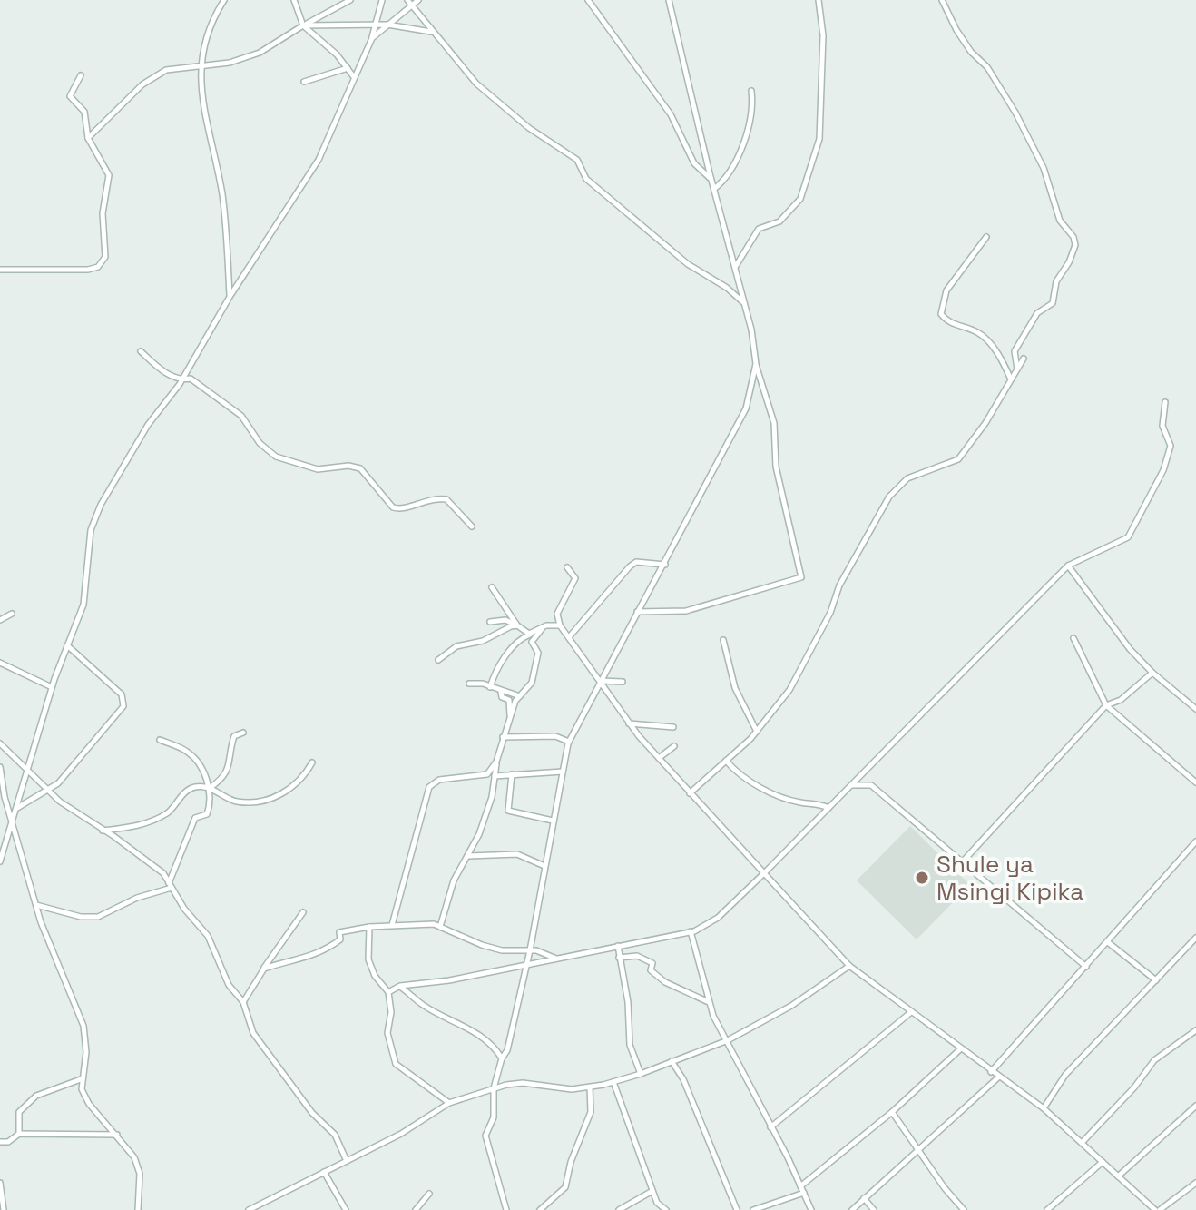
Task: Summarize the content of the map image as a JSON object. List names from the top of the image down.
{
  "places": ["Shule ya Msingi Kipika"]
}
